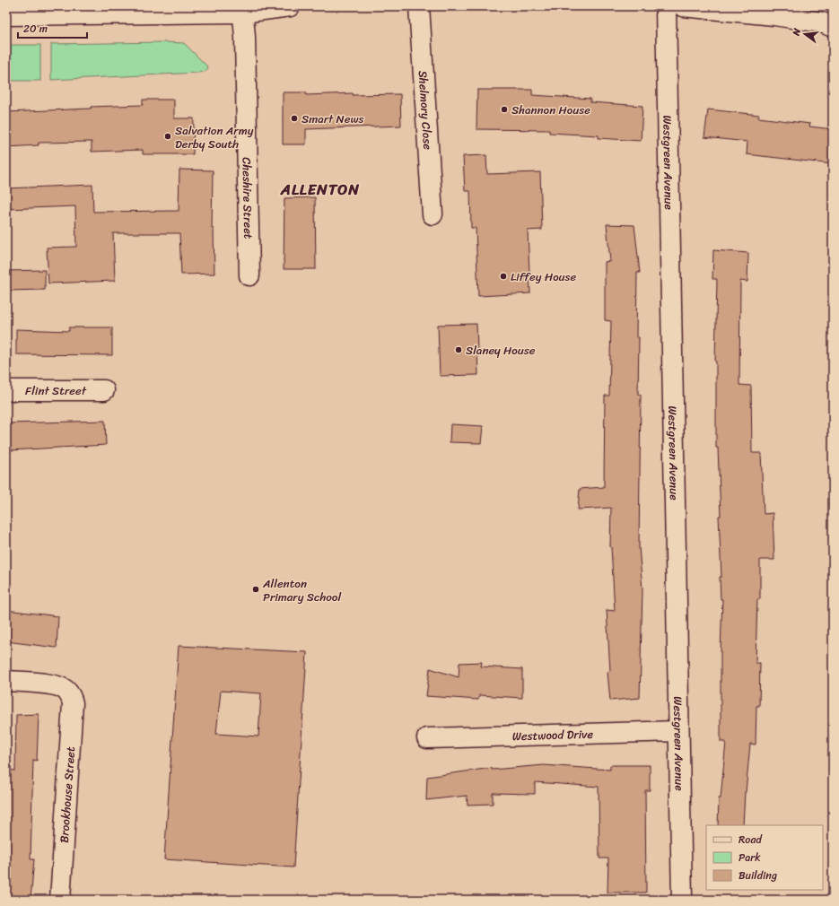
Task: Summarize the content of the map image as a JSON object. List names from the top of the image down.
{
  "streets": {
    "street": [
      "Shelmory Close",
      "Westgreen Avenue",
      "Cheshire Street",
      "Flint Street",
      "Westwood Drive",
      "Brookhouse Street"
    ]
  },
  "crossings": [
    ["Westgreen Avenue", "Westwood Drive"]
  ],
  "districts": ["ALLENTON"],
  "places": [
    "Shannon House",
    "Smart News",
    "Salvation Army Derby South",
    "Liffey House",
    "Slaney House",
    "Allenton Primary School"
  ],
  "legend": ["Road", "Park", "Building"],
  "scale_bar": "20 m",
  "north": "left"
}
